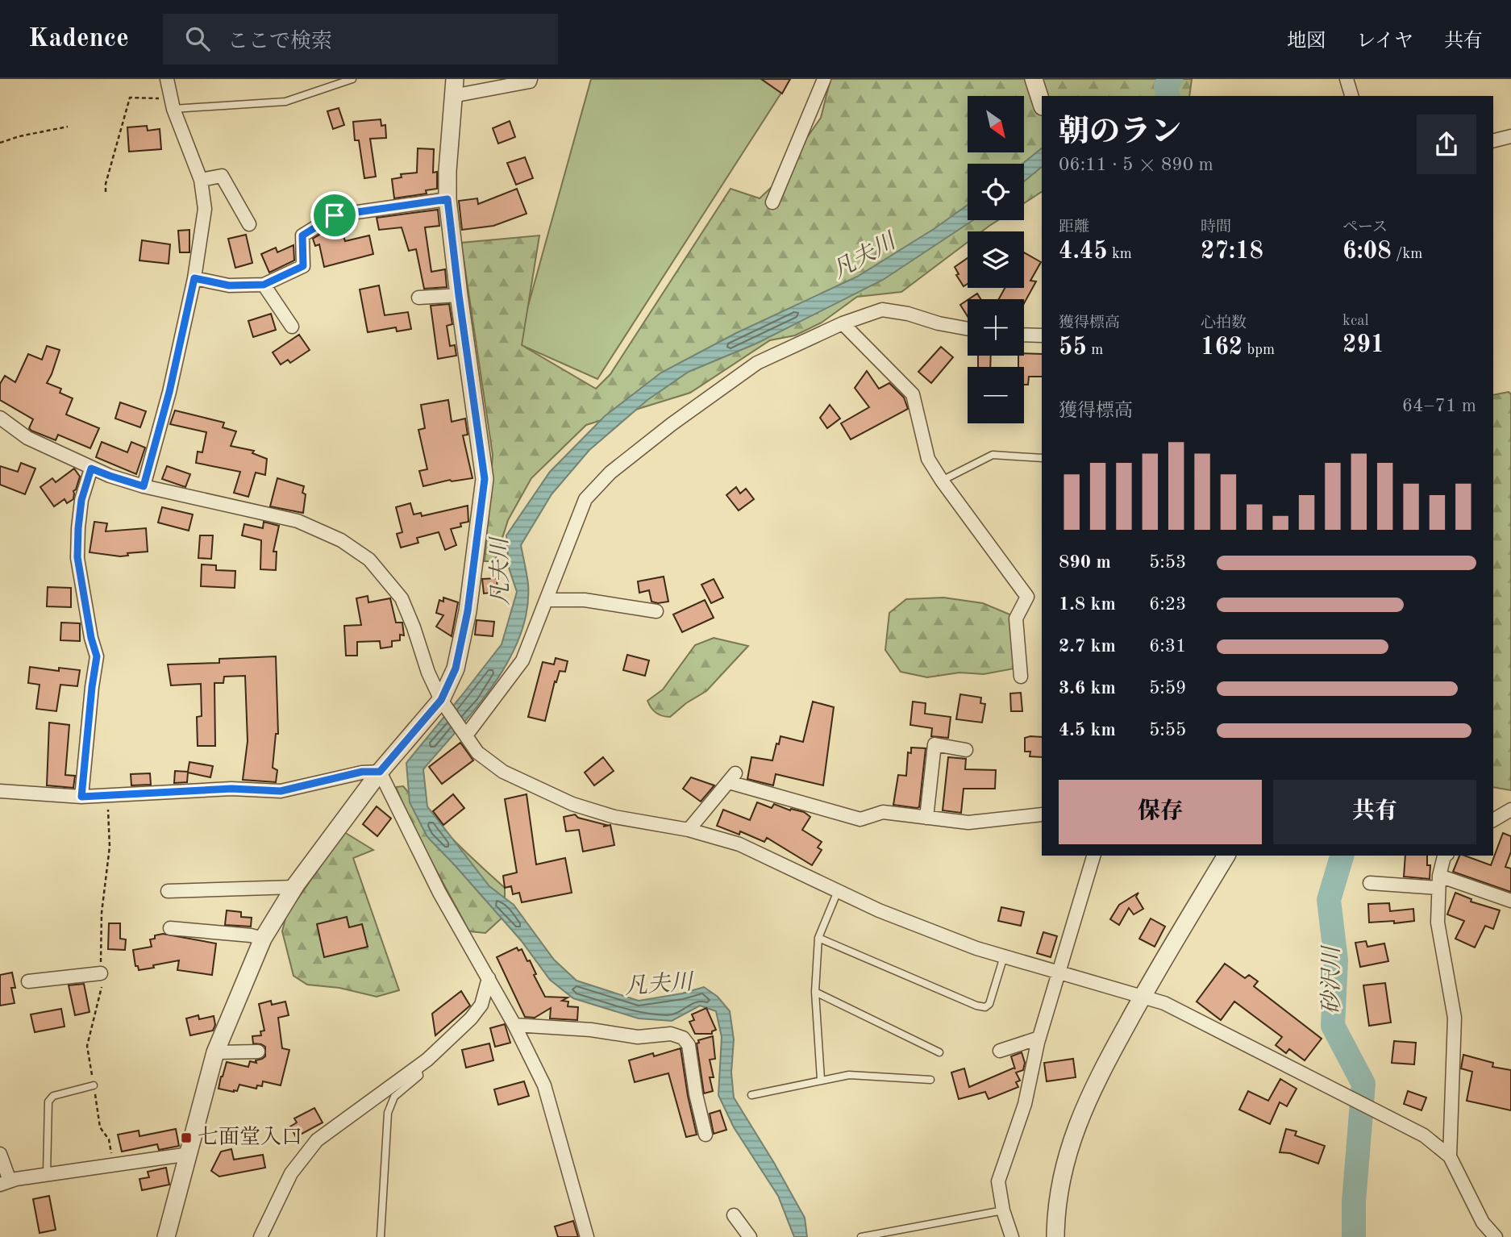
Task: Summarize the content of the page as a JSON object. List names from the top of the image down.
{
  "water": ["凡夫川", "砂沢川"],
  "places": {
    "transit": ["七面堂入口"]
  },
  "north": "bottom right",
  "page": {
    "header": "Kadence",
    "search": "ここで検索",
    "nav": ["地図", "レイヤ", "共有"],
    "map_buttons": ["+", "−"],
    "heading": ["朝のラン", "06:11 · 5 × 890 m"],
    "stats": [
      ["距離", "4.45 km"],
      ["時間", "27:18"],
      ["ペース", "6:08 /km"],
      ["獲得標高", "55 m"],
      ["心拍数", "162 bpm"],
      ["kcal", "291"]
    ],
    "chart": ["獲得標高", "64–71 m"],
    "list": [
      {
        "name": "890 m",
        "note": "5:53"
      },
      {
        "name": "1.8 km",
        "note": "6:23"
      },
      {
        "name": "2.7 km",
        "note": "6:31"
      },
      {
        "name": "3.6 km",
        "note": "5:59"
      },
      {
        "name": "4.5 km",
        "note": "5:55"
      }
    ],
    "buttons": ["保存", "共有"]
  }
}
